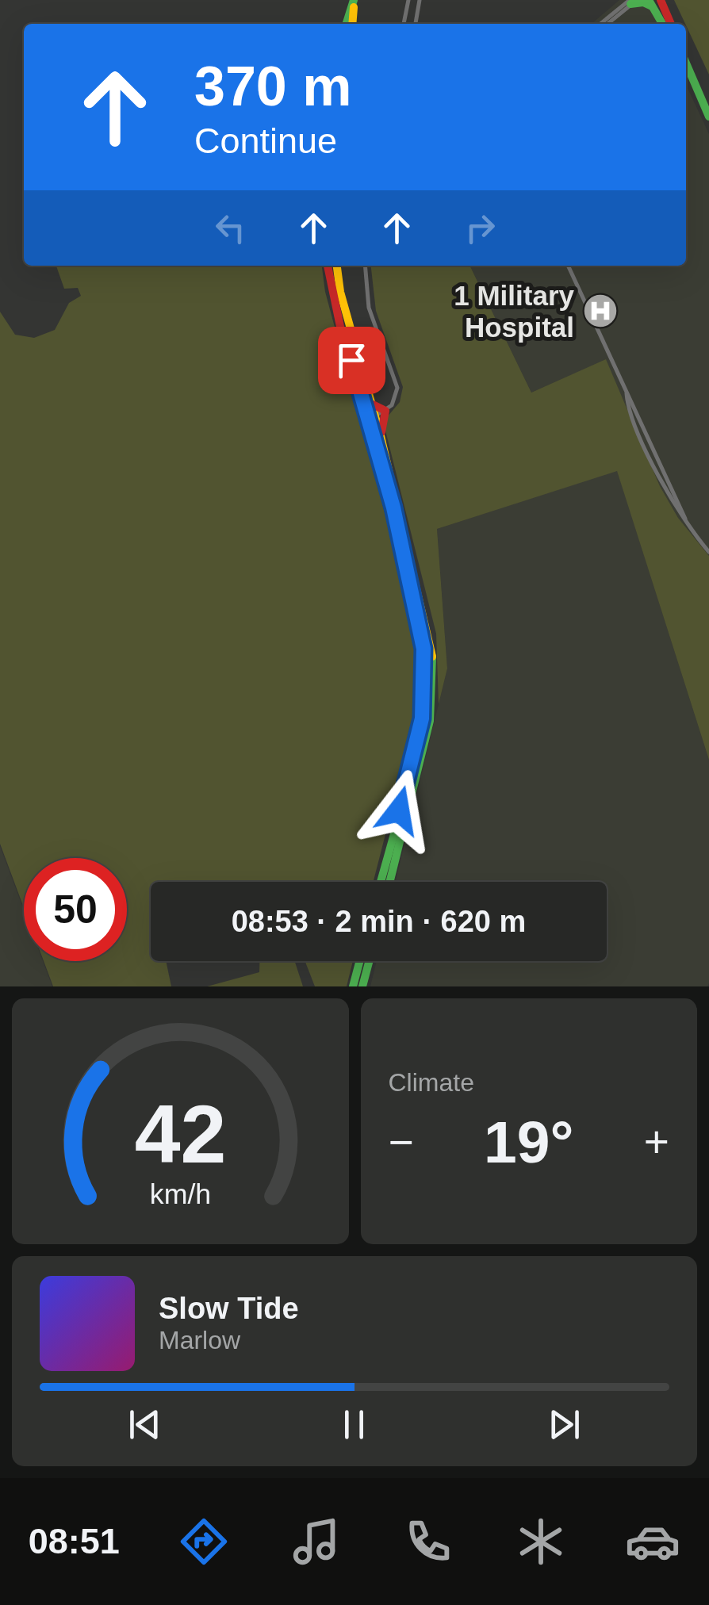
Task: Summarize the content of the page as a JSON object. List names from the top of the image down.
{
  "places": {
    "hospital": ["1 Military Hospital"]
  },
  "page": {
    "turn": ["370 m", "Continue"],
    "limit": "50",
    "trip": "08:53 · 2 min · 620 m",
    "tile": "Climate",
    "heat": ["−", "19°", "+"],
    "song": ["Slow Tide", "Marlow"],
    "tabs": "08:51",
    "gauge": ["42", "km/h"]
  }
}
